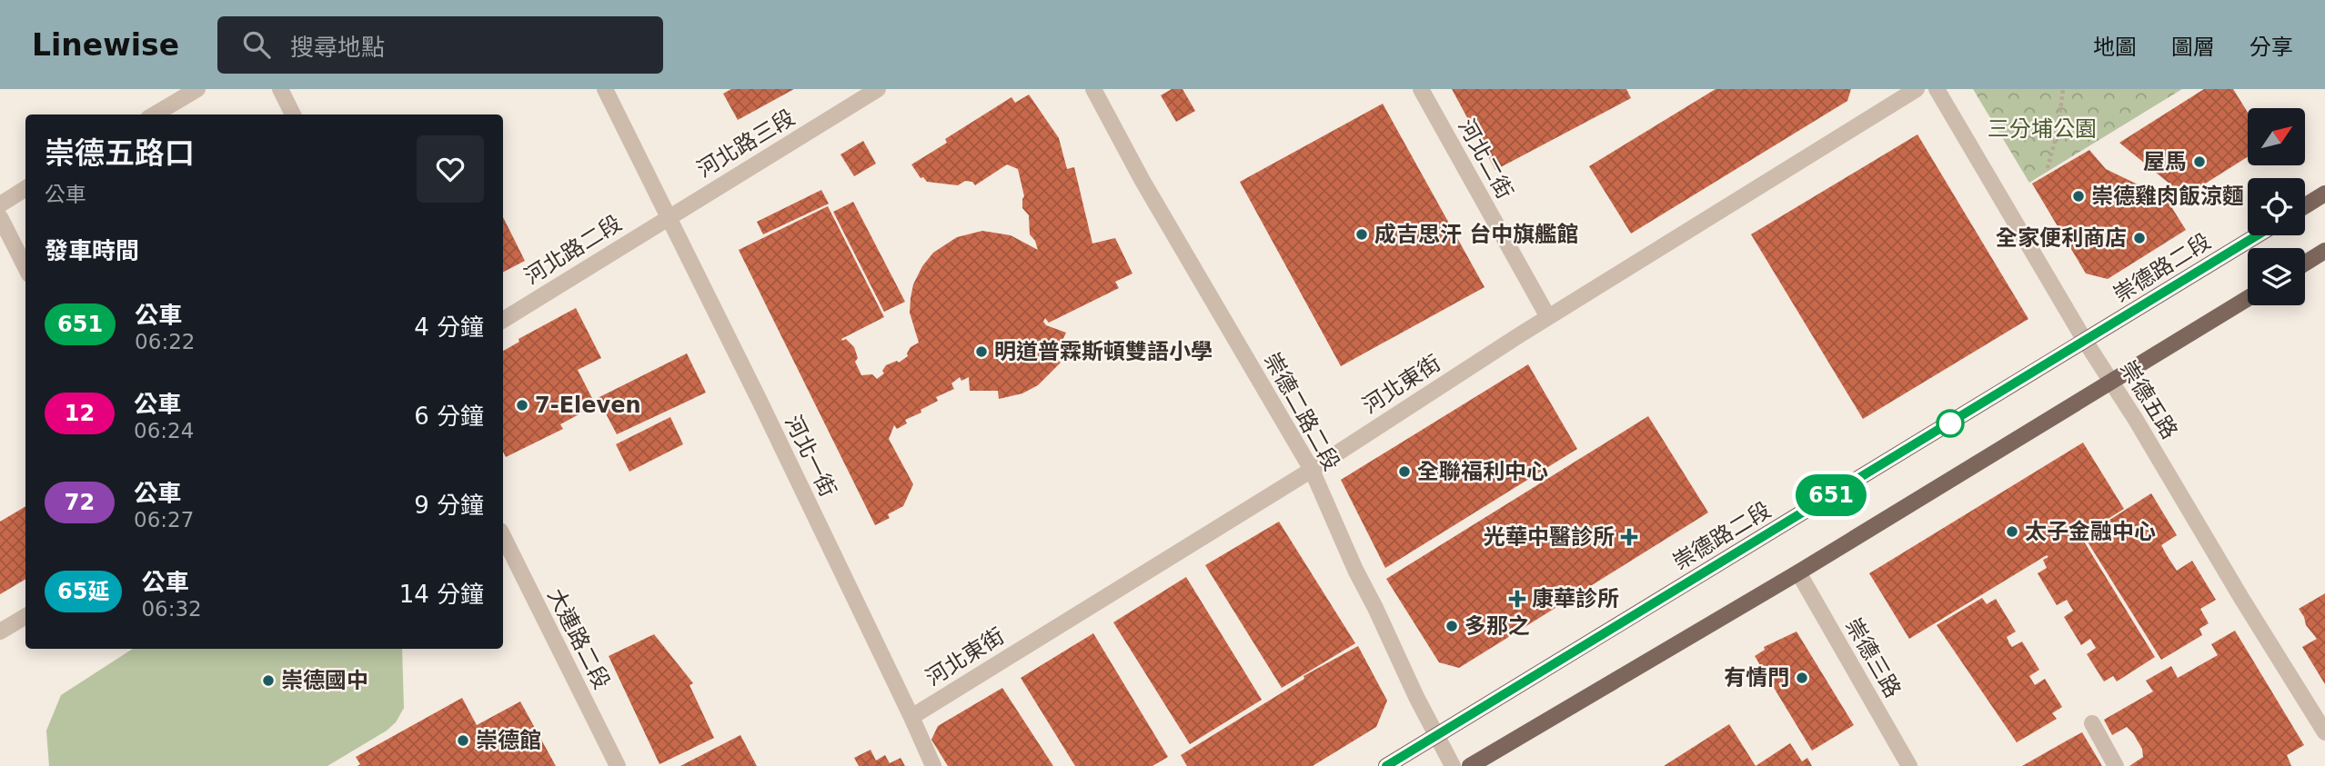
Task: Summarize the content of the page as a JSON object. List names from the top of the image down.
{
  "streets": {
    "main road": ["崇德路二段"],
    "street": [
      "河北路三段",
      "河北二街",
      "河北路二段",
      "河北東街",
      "崇德五路",
      "崇德二路二段",
      "河北一街",
      "大連路二段",
      "崇德三路"
    ]
  },
  "crossings": [
    ["河北路三段", "河北路二段"],
    ["河北路三段", "河北一街"],
    ["河北二街", "河北東街"],
    ["河北路二段", "河北一街"],
    ["崇德路二段", "崇德五路"],
    ["崇德路二段", "崇德二路二段"],
    ["河北東街", "崇德二路二段"],
    ["河北東街", "河北一街"]
  ],
  "parks": ["三分埔公園"],
  "places": {
    "other": [
      "屋馬",
      "崇德雞肉飯涼麵",
      "成吉思汗 台中旗艦館",
      "全家便利商店",
      "明道普霖斯頓雙語小學",
      "7-Eleven",
      "全聯福利中心",
      "太子金融中心",
      "多那之",
      "有情門",
      "崇德國中",
      "崇德館"
    ],
    "health": ["光華中醫診所", "康華診所"]
  },
  "lines": ["bus line 651"],
  "north": "top right",
  "page": {
    "header": "Linewise",
    "search": "搜尋地點",
    "nav": ["地圖", "圖層", "分享"],
    "on_map": "651",
    "heading": [
      ["崇德五路口", "公車"],
      "發車時間"
    ],
    "list": [
      {
        "mark": "651",
        "name": "公車",
        "note": "06:22",
        "value": "4 分鐘"
      },
      {
        "mark": "12",
        "name": "公車",
        "note": "06:24",
        "value": "6 分鐘"
      },
      {
        "mark": "72",
        "name": "公車",
        "note": "06:27",
        "value": "9 分鐘"
      },
      {
        "mark": "65延",
        "name": "公車",
        "note": "06:32",
        "value": "14 分鐘"
      }
    ]
  }
}
